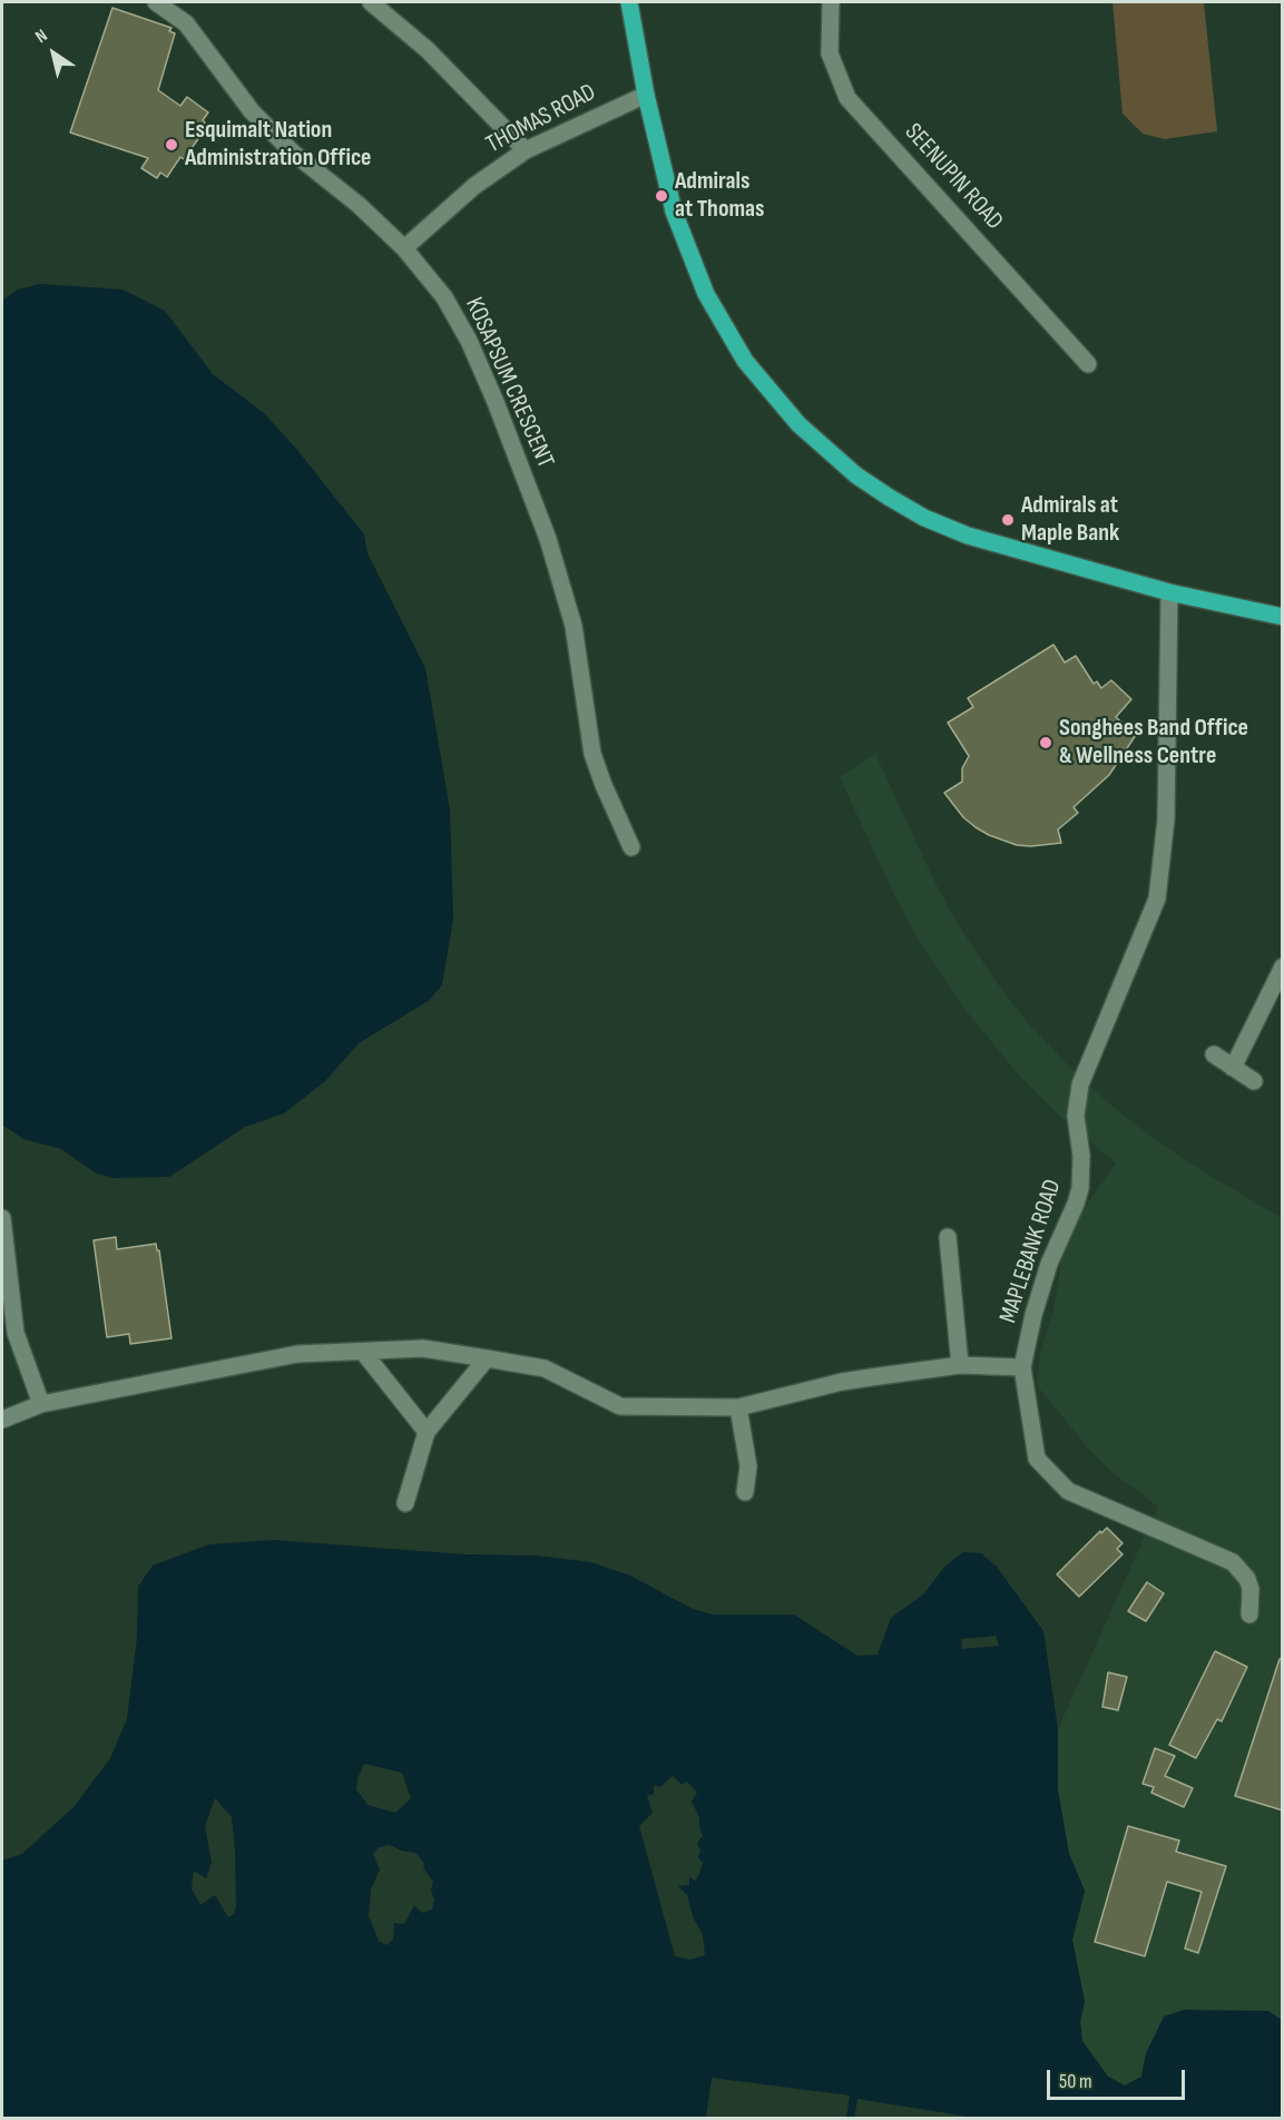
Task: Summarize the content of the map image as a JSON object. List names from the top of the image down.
{
  "streets": {
    "street": [
      "THOMAS ROAD",
      "SEENUPIN ROAD",
      "KOSAPSUM CRESCENT",
      "MAPLEBANK ROAD"
    ]
  },
  "crossings": [
    ["THOMAS ROAD", "KOSAPSUM CRESCENT"]
  ],
  "places": [
    "Esquimalt Nation Administration Office",
    "Admirals at Thomas",
    "Admirals at Maple Bank",
    "Songhees Band Office & Wellness Centre"
  ],
  "scale_bar": "50 m",
  "north": "top left"
}
